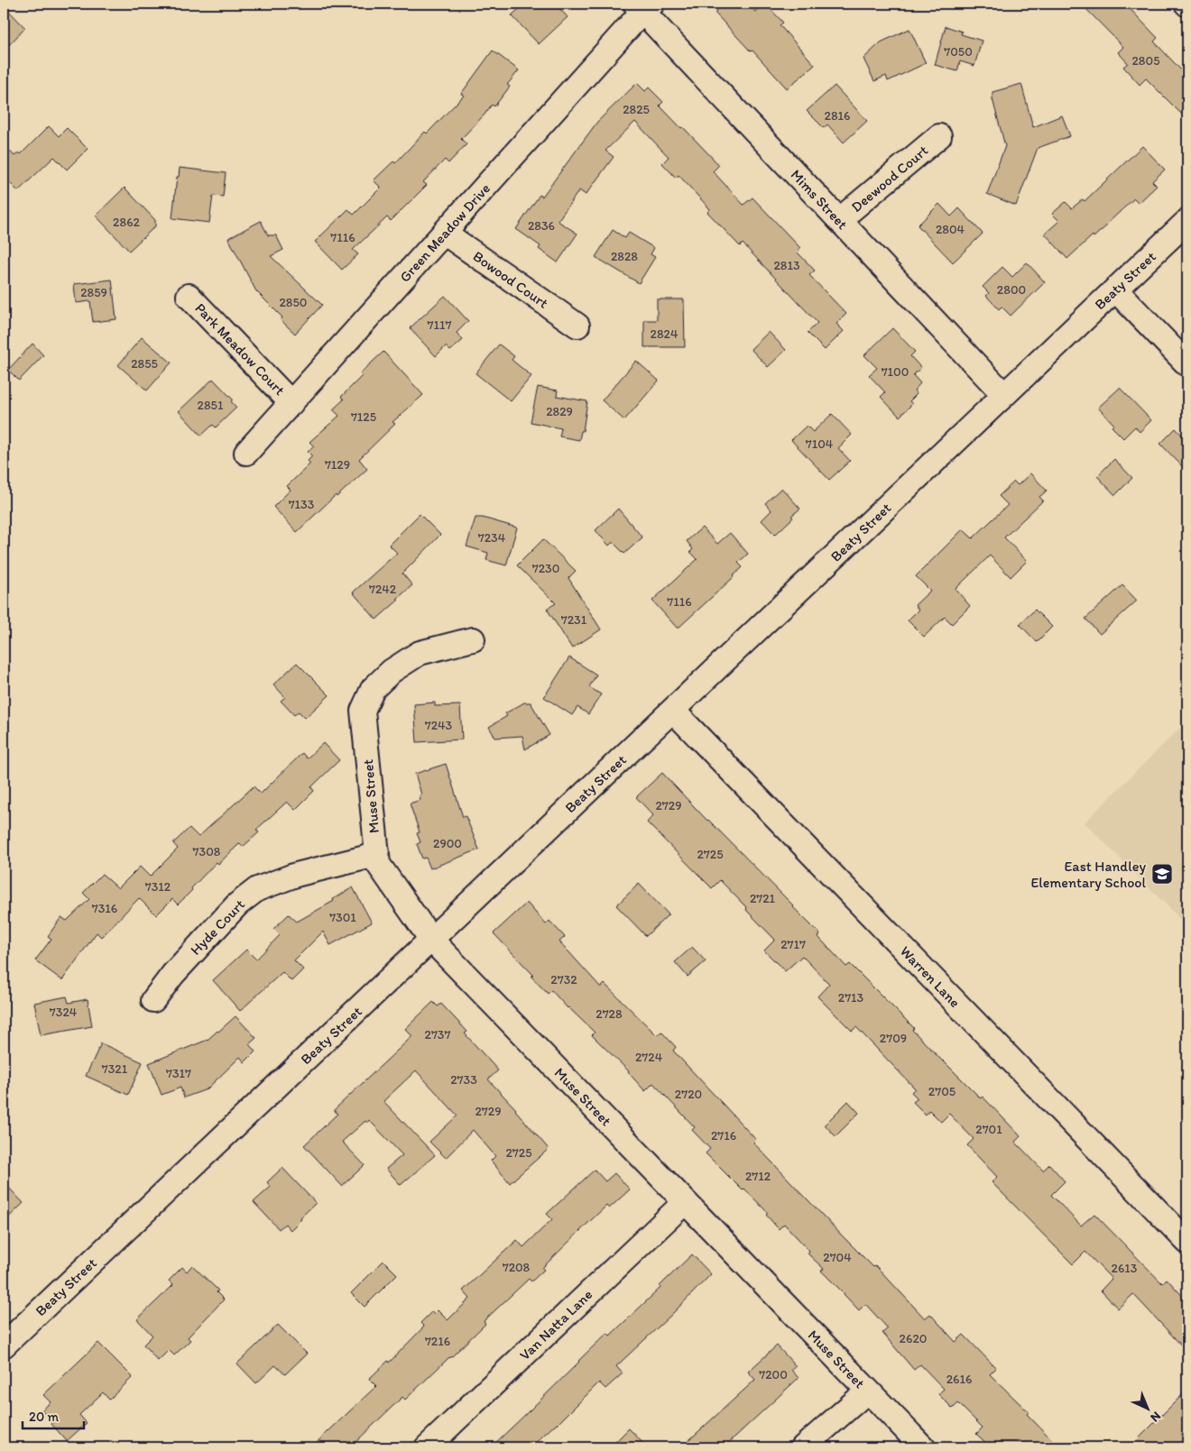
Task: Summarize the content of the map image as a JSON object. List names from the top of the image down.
{
  "streets": {
    "street": [
      "Deewood Court",
      "Mims Street",
      "Green Meadow Drive",
      "Bowood Court",
      "Beaty Street",
      "Park Meadow Court",
      "Muse Street",
      "Hyde Court",
      "Warren Lane",
      "Van Natta Lane"
    ]
  },
  "crossings": [
    ["Deewood Court", "Mims Street"],
    ["Mims Street", "Green Meadow Drive"],
    ["Mims Street", "Beaty Street"],
    ["Green Meadow Drive", "Bowood Court"],
    ["Green Meadow Drive", "Park Meadow Court"],
    ["Beaty Street", "Muse Street"],
    ["Beaty Street", "Warren Lane"],
    ["Muse Street", "Hyde Court"],
    ["Muse Street", "Van Natta Lane"]
  ],
  "places": {
    "school or university": ["East Handley Elementary School"]
  },
  "house_numbers": [
    "7050",
    "2805",
    "2825",
    "2816",
    "2862",
    "2836",
    "2804",
    "7116",
    "2828",
    "2813",
    "2800",
    "2859",
    "2850",
    "7117",
    "2824",
    "2855",
    "7100",
    "2851",
    "2829",
    "7125",
    "7104",
    "7129",
    "7133",
    "7234",
    "7230",
    "7242",
    "7116",
    "7231",
    "7243",
    "2729",
    "2900",
    "7308",
    "2725",
    "7312",
    "2721",
    "7316",
    "7301",
    "2717",
    "2732",
    "2713",
    "7324",
    "2728",
    "2737",
    "2709",
    "2724",
    "7321",
    "7317",
    "2733",
    "2705",
    "2720",
    "2729",
    "2701",
    "2716",
    "2725",
    "2712",
    "2704",
    "7208",
    "2613",
    "2620",
    "7216",
    "7200",
    "2616"
  ],
  "scale_bar": "20 m",
  "north": "bottom right"
}
